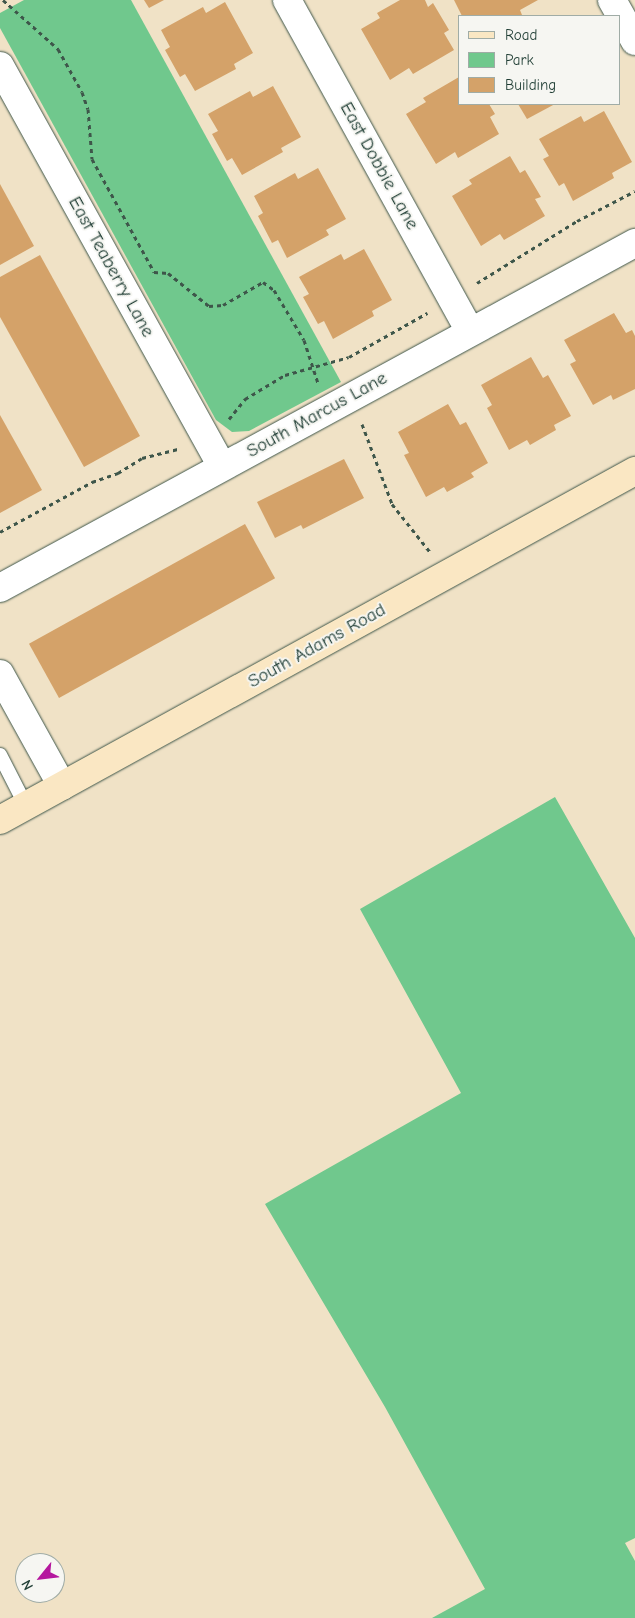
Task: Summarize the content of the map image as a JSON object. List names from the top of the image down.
{
  "streets": {
    "street": [
      "East Dobbie Lane",
      "East Teaberry Lane",
      "South Marcus Lane",
      "South Adams Road"
    ]
  },
  "crossings": [
    ["East Dobbie Lane", "South Marcus Lane"],
    ["East Teaberry Lane", "South Marcus Lane"]
  ],
  "legend": ["Road", "Park", "Building"],
  "north": "bottom left"
}
